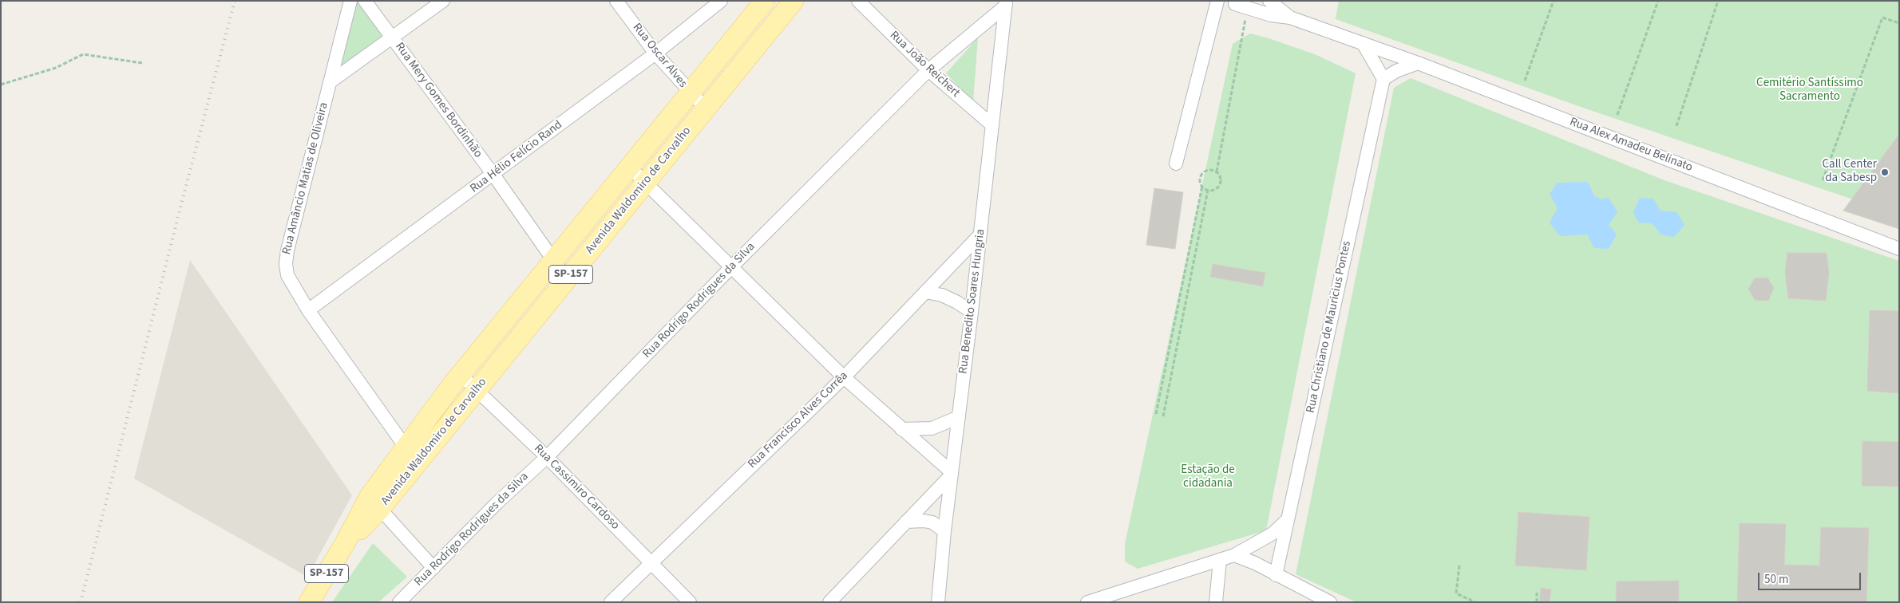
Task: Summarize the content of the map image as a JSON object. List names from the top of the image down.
{
  "streets": {
    "main road": ["Avenida Waldomiro de Carvalho", "SP-157"],
    "street": [
      "Rua Oscar Alves",
      "Rua João Reichert",
      "Rua Mery Gomes Bordinhão",
      "Rua Alex Amadeu Belinato",
      "Rua Hélio Felício Rand",
      "Rua Amâncio Matias de Oliveira",
      "Rua Rodrigo Rodrigues da Silva",
      "Rua Benedito Soares Hungria",
      "Rua Christiano de Mauricius Pontes",
      "Rua Francisco Alves Corrêa",
      "Rua Cassimiro Cardoso"
    ]
  },
  "crossings": [
    ["Rua Oscar Alves", "Rua Hélio Felício Rand"],
    ["Rua Oscar Alves", "Avenida Waldomiro de Carvalho"],
    ["Rua João Reichert", "Rua Rodrigo Rodrigues da Silva"],
    ["Rua João Reichert", "Rua Benedito Soares Hungria"],
    ["Rua Mery Gomes Bordinhão", "Rua Hélio Felício Rand"],
    ["Rua Mery Gomes Bordinhão", "Avenida Waldomiro de Carvalho"],
    ["Rua Hélio Felício Rand", "Rua Amâncio Matias de Oliveira"],
    ["Rua Amâncio Matias de Oliveira", "Avenida Waldomiro de Carvalho"],
    ["Avenida Waldomiro de Carvalho", "Rua Cassimiro Cardoso"],
    ["Rua Rodrigo Rodrigues da Silva", "Rua Benedito Soares Hungria"],
    ["Rua Rodrigo Rodrigues da Silva", "Rua Cassimiro Cardoso"],
    ["Rua Benedito Soares Hungria", "Rua Francisco Alves Corrêa"],
    ["Rua Francisco Alves Corrêa", "Rua Cassimiro Cardoso"]
  ],
  "parks": ["Cemitério Santíssimo Sacramento", "Estação de cidadania"],
  "places": ["Call Center da Sabesp"],
  "scale_bar": "50 m"
}
